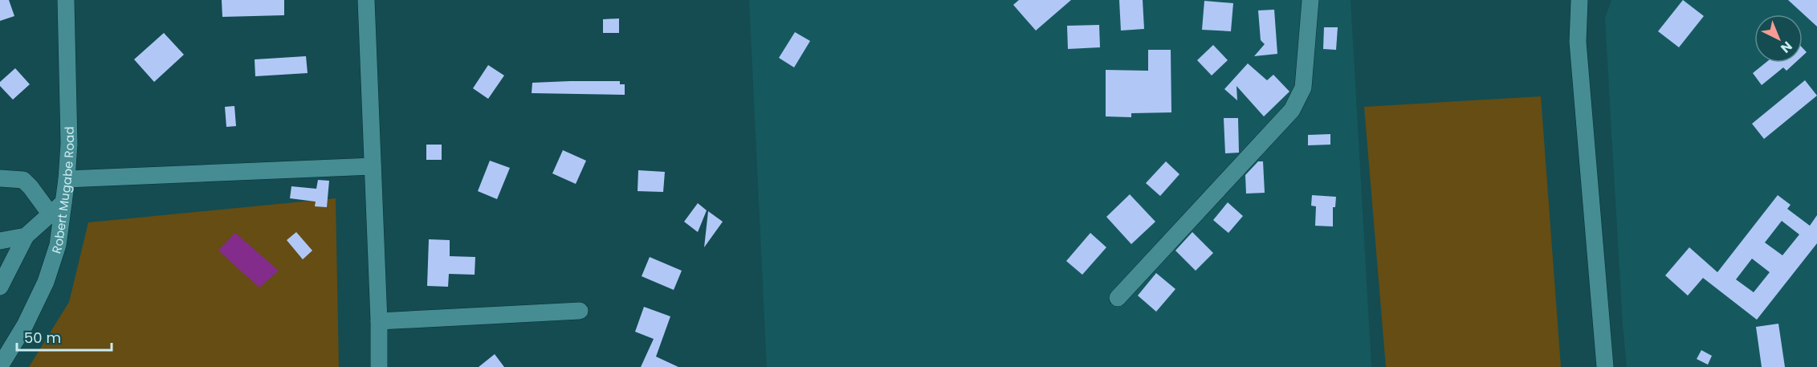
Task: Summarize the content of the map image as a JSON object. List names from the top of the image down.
{
  "streets": {
    "street": ["Robert Mugabe Road"]
  },
  "scale_bar": "50 m",
  "north": "bottom right"
}
